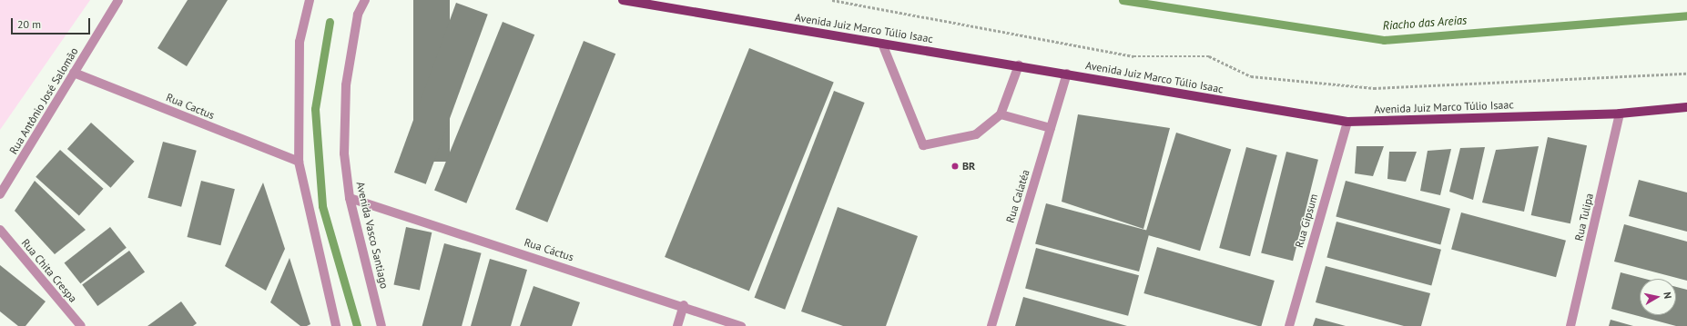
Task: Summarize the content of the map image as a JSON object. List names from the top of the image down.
{
  "streets": {
    "main road": ["Avenida Juiz Marco Túlio Isaac"],
    "street": [
      "Rua Antônio José Salomão",
      "Rua Cactus",
      "Rua Calatéa",
      "Rua Tulipa",
      "Rua Gipsum",
      "Avenida Vasco Santiago",
      "Rua Cáctus",
      "Rua Chita Crespa"
    ]
  },
  "crossings": [
    ["Avenida Juiz Marco Túlio Isaac", "Rua Calatéa"],
    ["Avenida Juiz Marco Túlio Isaac", "Rua Tulipa"],
    ["Avenida Juiz Marco Túlio Isaac", "Rua Gipsum"],
    ["Rua Antônio José Salomão", "Rua Cactus"],
    ["Avenida Vasco Santiago", "Rua Cáctus"]
  ],
  "water": ["Riacho das Areias"],
  "places": ["BR"],
  "scale_bar": "20 m",
  "north": "right"
}
